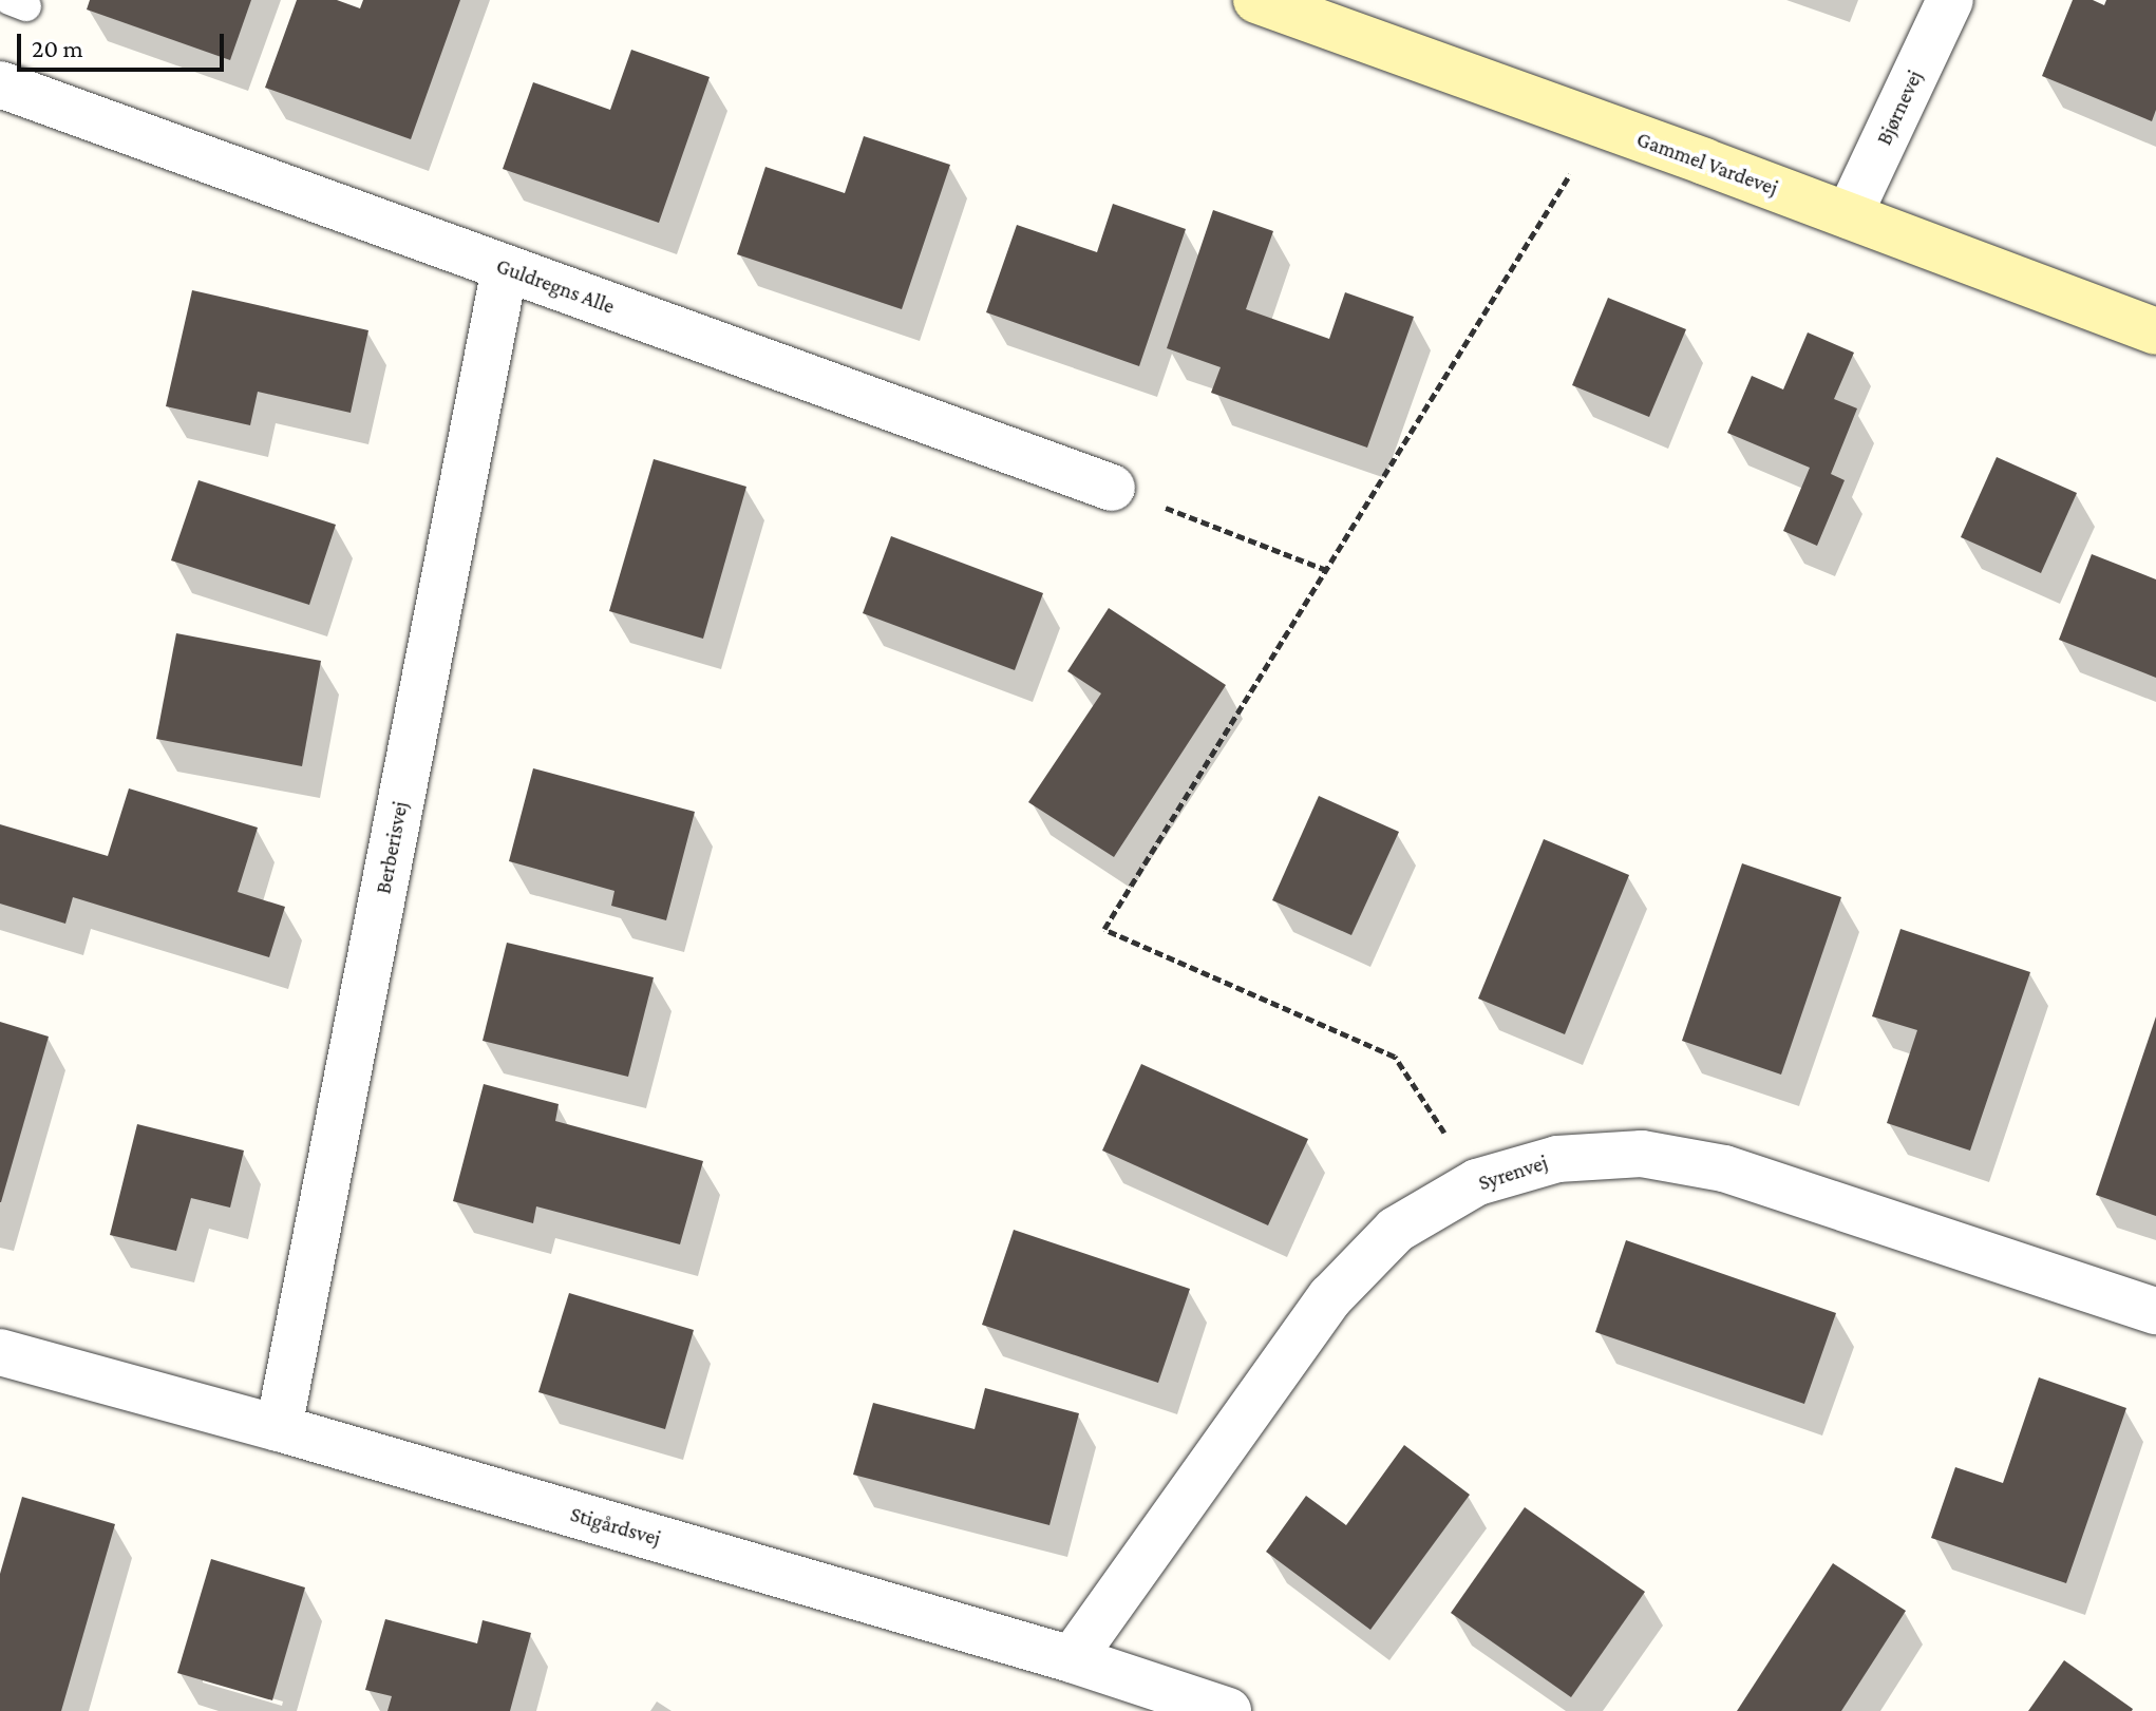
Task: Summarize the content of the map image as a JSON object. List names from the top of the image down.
{
  "streets": {
    "street": [
      "Bjørnevej",
      "Gammel Vardevej",
      "Guldregns Alle",
      "Berberisvej",
      "Syrenvej",
      "Stigårdsvej"
    ]
  },
  "crossings": [
    ["Bjørnevej", "Gammel Vardevej"],
    ["Guldregns Alle", "Berberisvej"],
    ["Berberisvej", "Stigårdsvej"],
    ["Syrenvej", "Stigårdsvej"]
  ],
  "scale_bar": "20 m"
}
